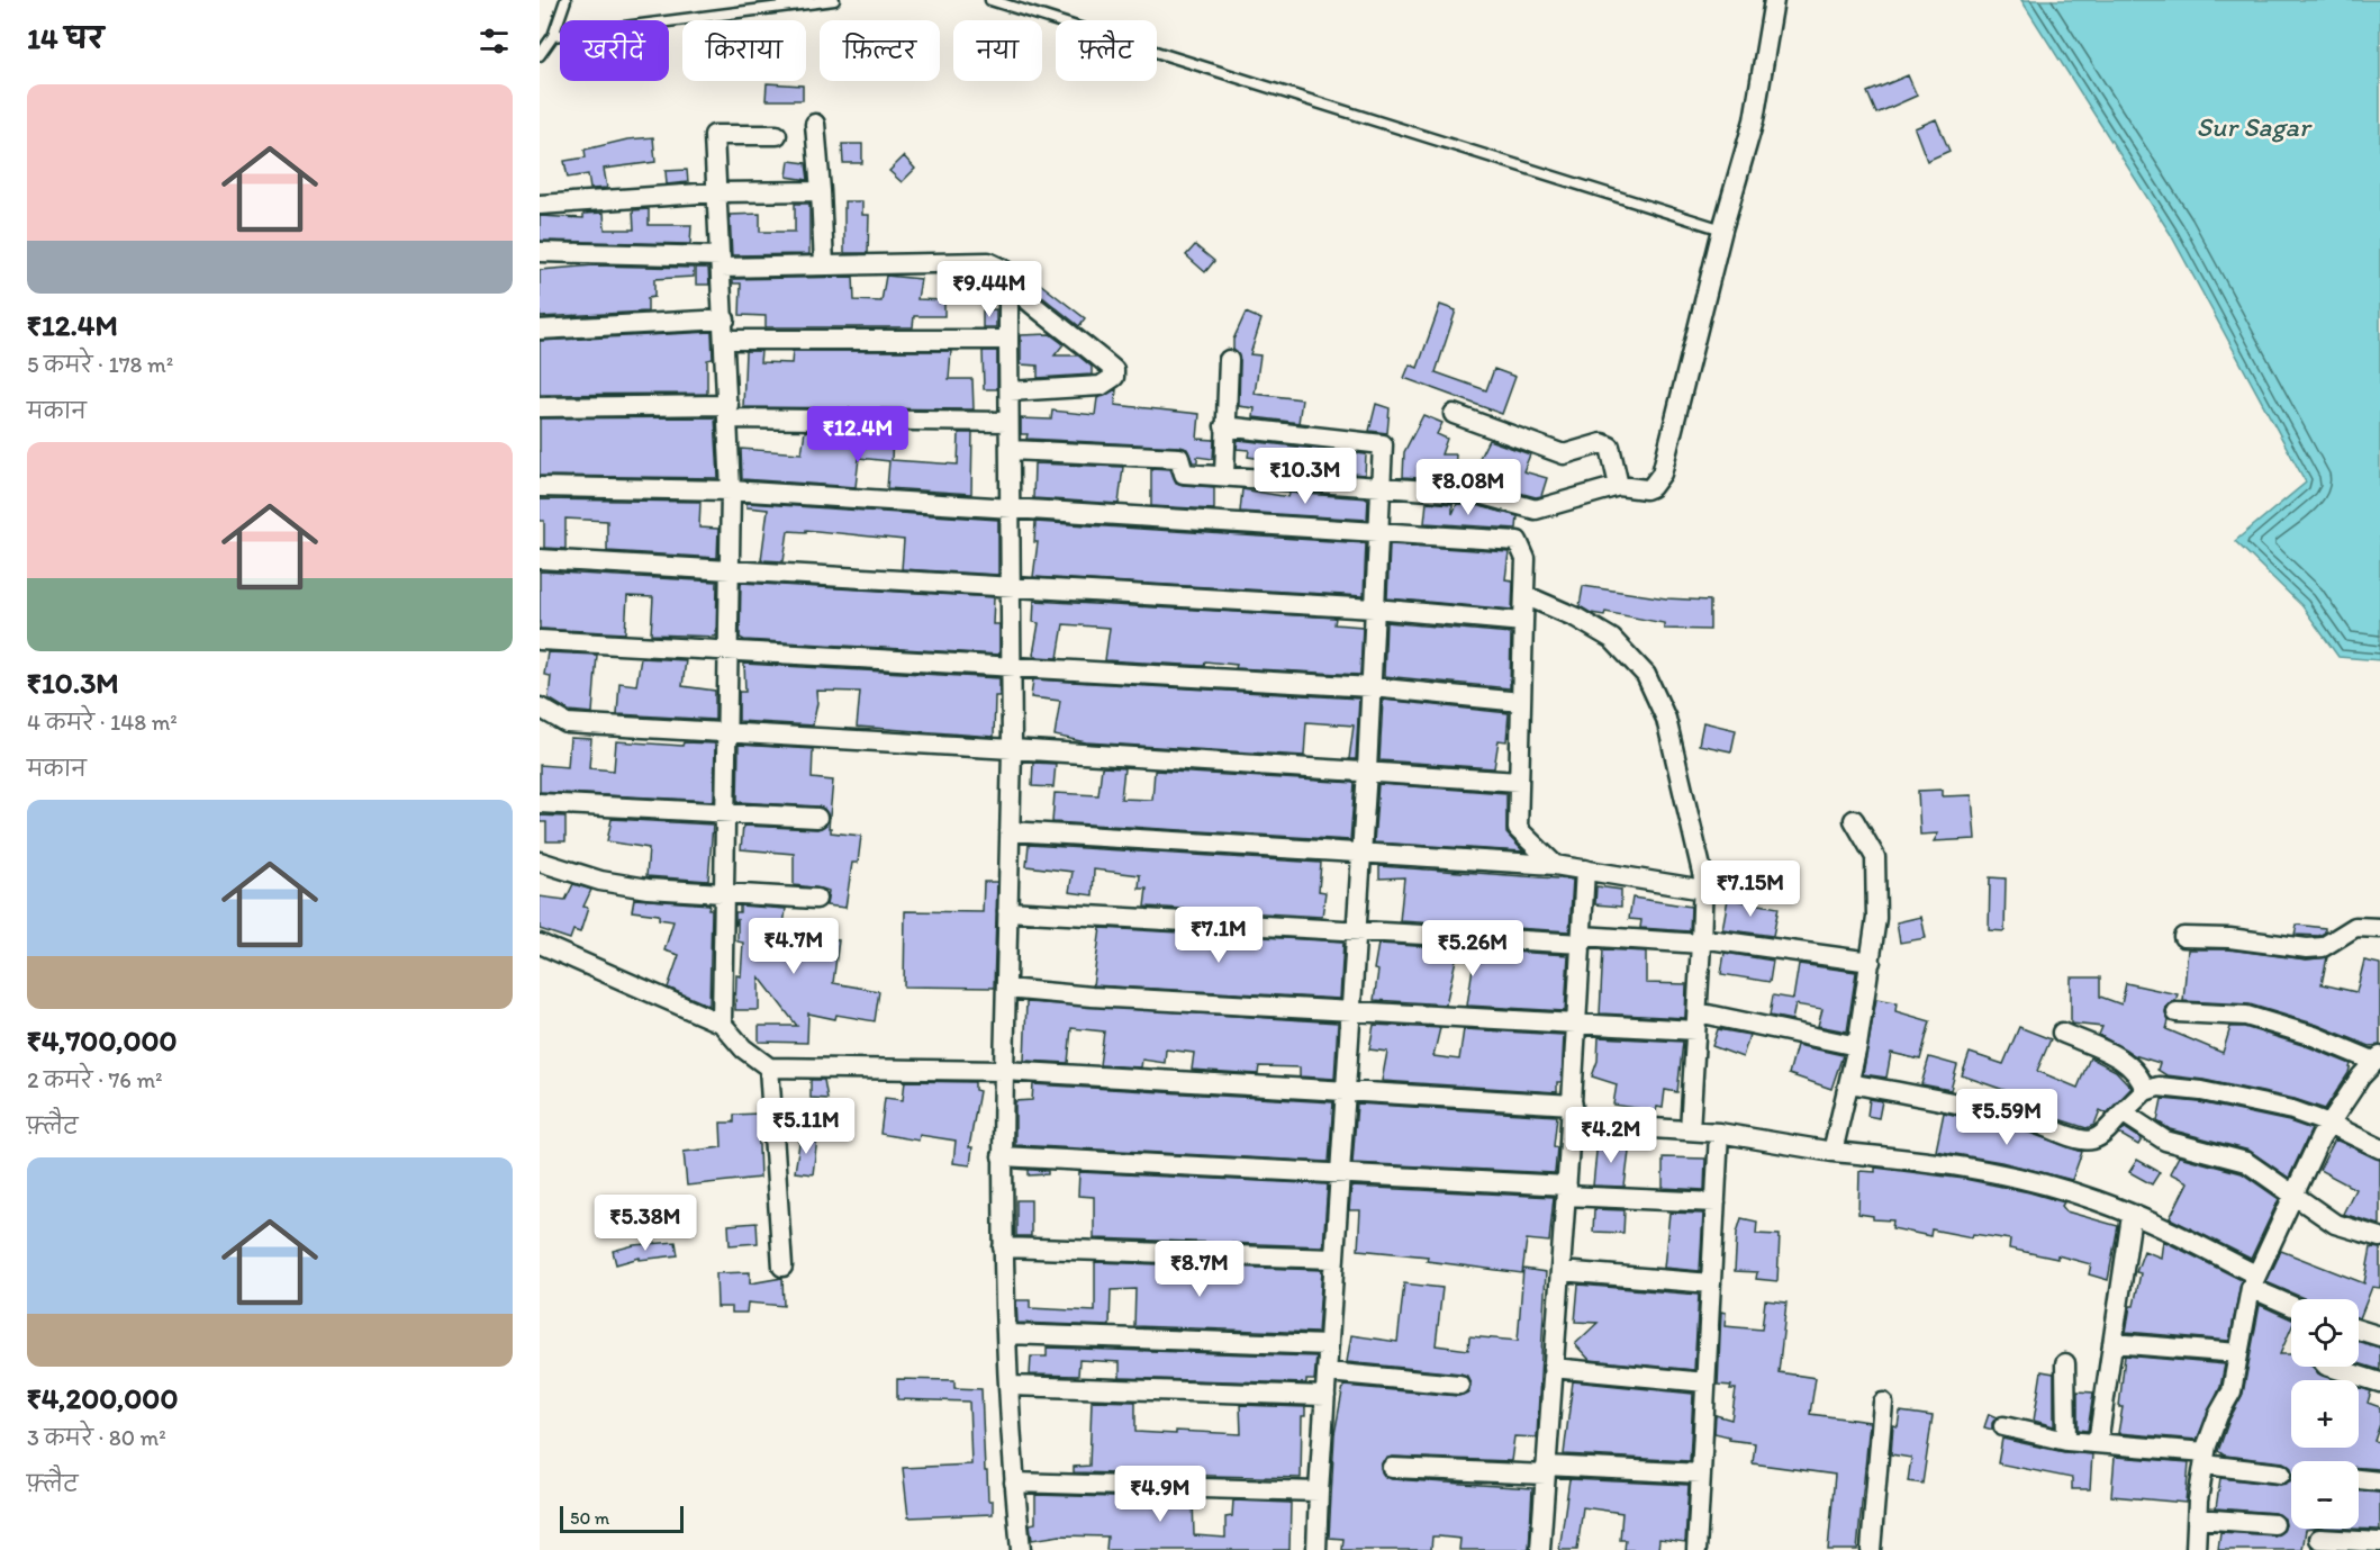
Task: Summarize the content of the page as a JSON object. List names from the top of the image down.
{
  "water": ["Sur Sagar"],
  "scale_bar": "50 m",
  "page": {
    "heading": "14 घर",
    "chip": [
      "खरीदें",
      "किराया",
      "फ़िल्टर",
      "नया",
      "फ़्लैट"
    ],
    "list": [
      {
        "name": "₹12.4M",
        "note": "5 कमरे · 178 m² · मकान"
      },
      {
        "name": "₹10.3M",
        "note": "4 कमरे · 148 m² · मकान"
      },
      {
        "name": "₹4,700,000",
        "note": "2 कमरे · 76 m² · फ़्लैट"
      },
      {
        "name": "₹4,200,000",
        "note": "3 कमरे · 80 m² · फ़्लैट"
      }
    ],
    "price": [
      "₹9.44M",
      "₹12.4M",
      "₹10.3M",
      "₹8.08M",
      "₹7.15M",
      "₹7.1M",
      "₹4.7M",
      "₹5.26M",
      "₹5.59M",
      "₹5.11M",
      "₹4.2M",
      "₹5.38M",
      "₹8.7M",
      "₹4.9M"
    ],
    "map_buttons": ["+", "−"],
    "scale": "50 m"
  }
}
